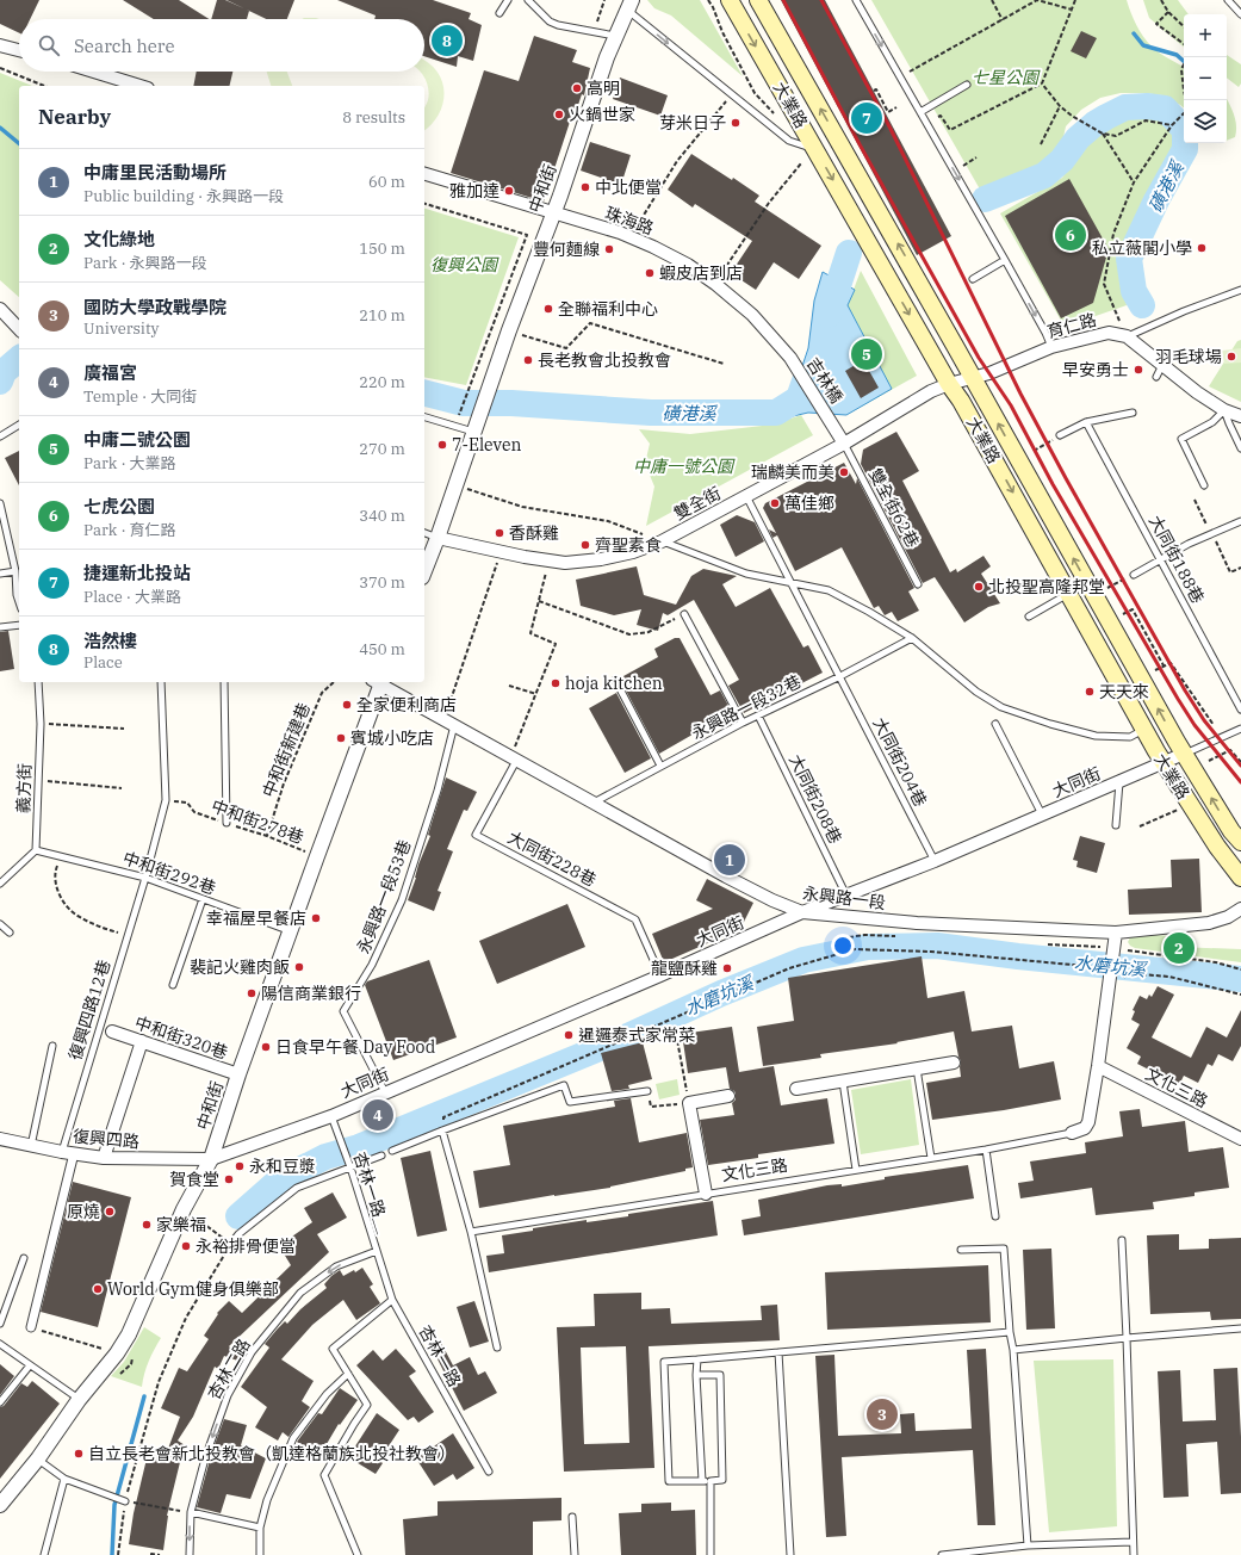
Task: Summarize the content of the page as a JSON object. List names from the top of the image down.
{
  "streets": {
    "main road": ["大業路"],
    "street": [
      "中和街",
      "珠海路",
      "育仁路",
      "吉林橋",
      "雙全街",
      "大同街",
      "永興路一段",
      "中和街320巷",
      "文化三路",
      "復興四路"
    ],
    "lane": [
      "雙全街62巷",
      "大同街188巷",
      "永興路一段32巷",
      "大同街204巷",
      "義方街",
      "大同街208巷",
      "大同街228巷",
      "中和街292巷",
      "永興路一段53巷",
      "復興四路12巷",
      "杏林一路＿",
      "杏林一路",
      "杏林二路"
    ],
    "path": ["中和街新建巷", "中和街278巷"]
  },
  "crossings": [
    ["大業路", "育仁路"],
    ["大業路", "雙全街"],
    ["大業路", "大同街"],
    ["中和街", "珠海路"],
    ["中和街", "大同街"],
    ["中和街", "中和街278巷"],
    ["中和街", "中和街292巷"],
    ["中和街", "中和街320巷"],
    ["中和街", "復興四路"],
    ["珠海路", "吉林橋"],
    ["育仁路", "雙全街"],
    ["吉林橋", "雙全街"],
    ["吉林橋", "雙全街62巷"],
    ["雙全街", "雙全街62巷"],
    ["雙全街", "大同街204巷"],
    ["永興路一段32巷", "大同街204巷"],
    ["永興路一段32巷", "大同街208巷"],
    ["永興路一段32巷", "永興路一段"],
    ["中和街新建巷", "中和街278巷"],
    ["大同街204巷", "大同街"],
    ["大同街", "大同街208巷"],
    ["大同街", "大同街228巷"],
    ["大同街", "永興路一段53巷"],
    ["大同街", "永興路一段"],
    ["大同街", "復興四路"],
    ["大同街", "杏林一路＿"],
    ["義方街", "中和街292巷"],
    ["中和街278巷", "復興四路12巷"],
    ["大同街228巷", "永興路一段"],
    ["中和街292巷", "復興四路12巷"],
    ["永興路一段53巷", "永興路一段"],
    ["永興路一段", "文化三路"],
    ["復興四路12巷", "復興四路"],
    ["杏林一路＿", "杏林一路"],
    ["杏林一路＿", "杏林二路"],
    ["杏林一路", "杏林二路"]
  ],
  "one_way": ["杏林二路"],
  "water": ["磺港溪", "水磨坑溪"],
  "parks": ["七星公園", "復興公園", "中庸一號公園"],
  "places": [
    "高明",
    "火鍋世家",
    "芽米日子",
    "中北便當",
    "雅加達",
    "私立薇閣小學",
    "豐何麵線",
    "蝦皮店到店",
    "全聯福利中心",
    "羽毛球場",
    "長老教會北投教會",
    "早安勇士",
    "7-Eleven",
    "瑞麟美而美",
    "萬佳鄉",
    "香酥雞",
    "齊聖素食",
    "北投聖高隆邦堂",
    "hoja kitchen",
    "天天來",
    "全家便利商店",
    "賓城小吃店",
    "幸福屋早餐店",
    "裴記火雞肉飯",
    "龍鹽酥雞",
    "陽信商業銀行",
    "暹邏泰式家常菜",
    "日食早午餐 Day Food",
    "永和豆漿",
    "賀食堂",
    "原燒",
    "家樂福",
    "永裕排骨便當",
    "World Gym健身俱樂部",
    "自立長老會新北投教會（凱達格蘭族北投社教會）"
  ],
  "page": {
    "map_buttons": ["+", "−"],
    "search": "Search here",
    "pins": [
      "8",
      "7",
      "6",
      "5",
      "1",
      "2",
      "4",
      "3"
    ],
    "heading": ["Nearby", "8 results"],
    "list": [
      {
        "mark": "1",
        "name": "中庸里民活動場所",
        "note": "Public building · 永興路一段",
        "value": "60 m"
      },
      {
        "mark": "2",
        "name": "文化綠地",
        "note": "Park · 永興路一段",
        "value": "150 m"
      },
      {
        "mark": "3",
        "name": "國防大學政戰學院",
        "note": "University",
        "value": "210 m"
      },
      {
        "mark": "4",
        "name": "廣福宮",
        "note": "Temple · 大同街",
        "value": "220 m"
      },
      {
        "mark": "5",
        "name": "中庸二號公園",
        "note": "Park · 大業路",
        "value": "270 m"
      },
      {
        "mark": "6",
        "name": "七虎公園",
        "note": "Park · 育仁路",
        "value": "340 m"
      },
      {
        "mark": "7",
        "name": "捷運新北投站",
        "note": "Place · 大業路",
        "value": "370 m"
      },
      {
        "mark": "8",
        "name": "浩然樓",
        "note": "Place",
        "value": "450 m"
      }
    ]
  }
}
